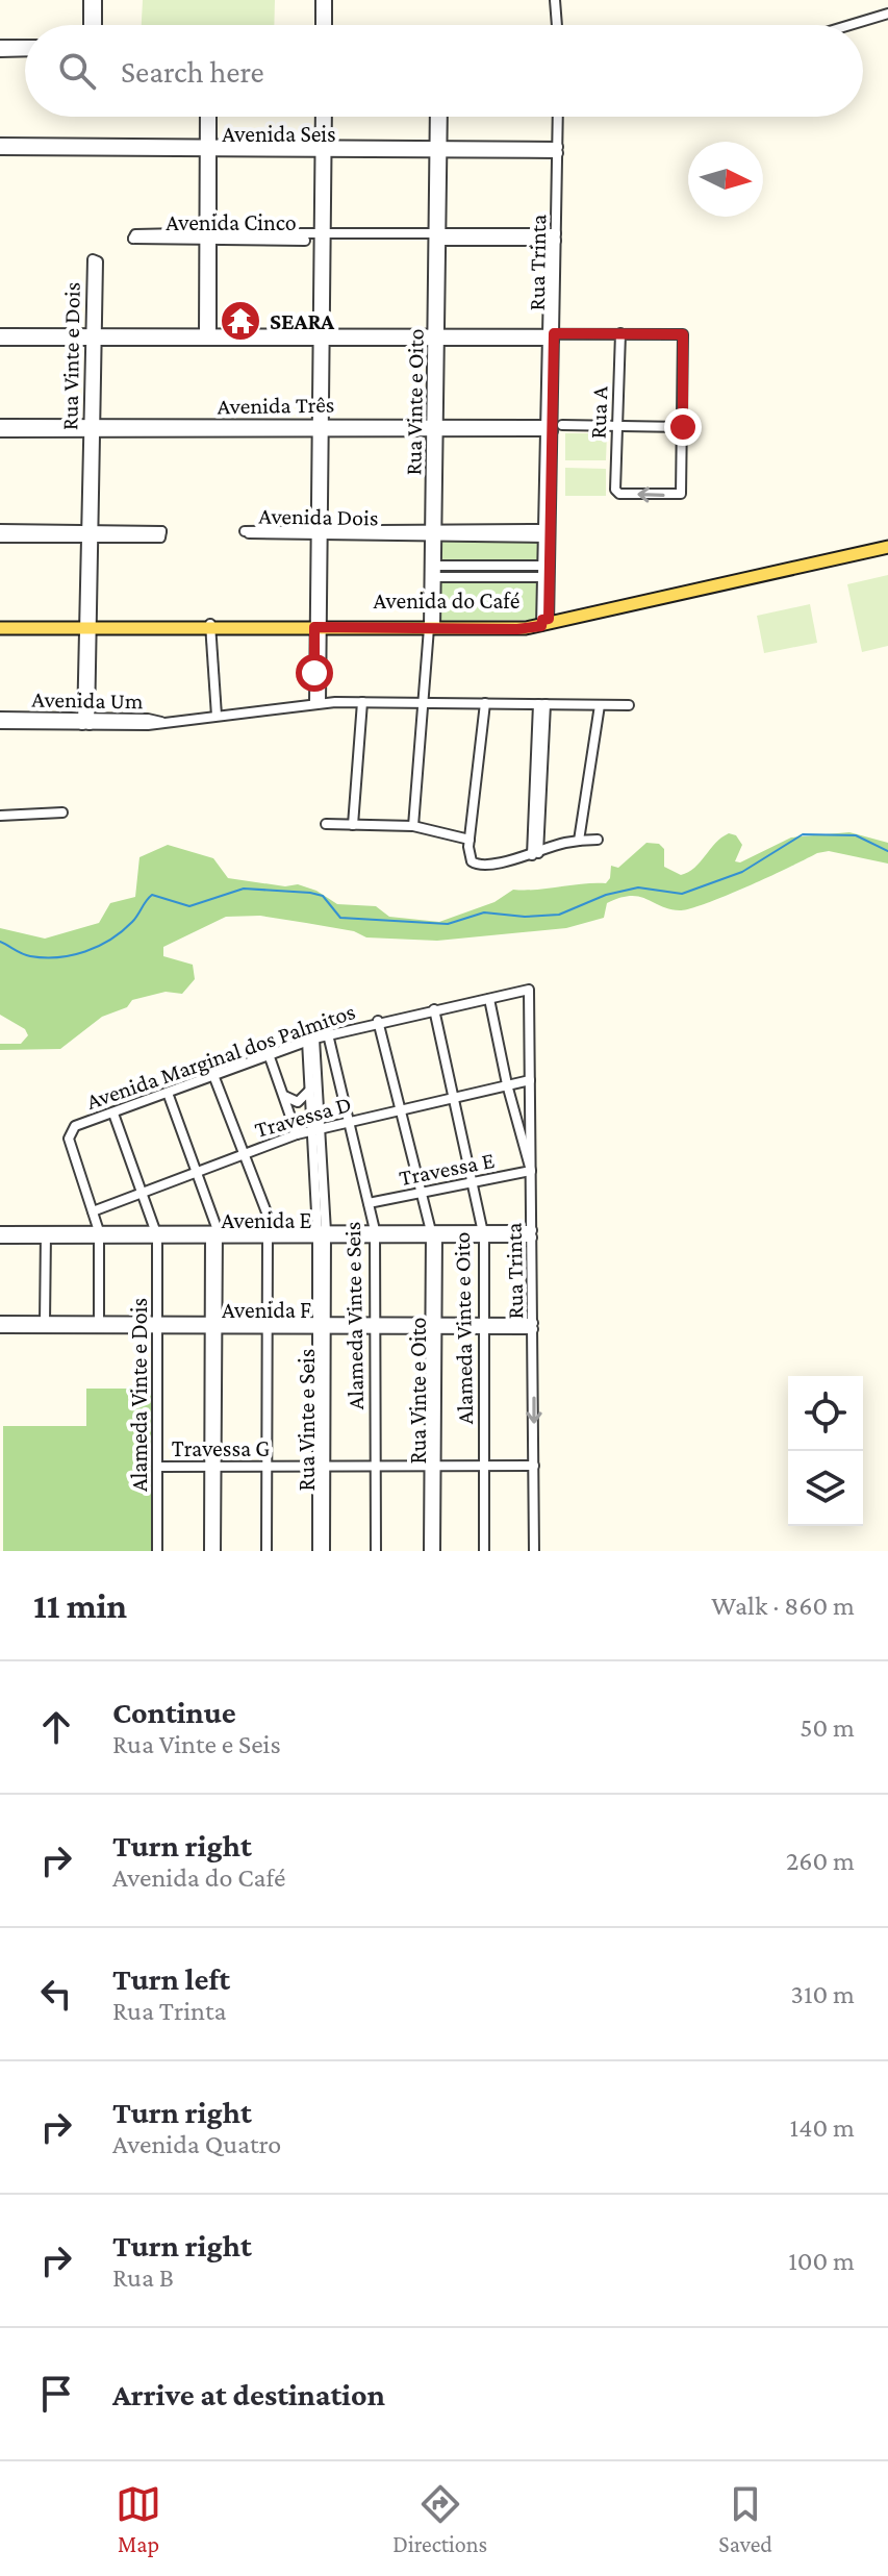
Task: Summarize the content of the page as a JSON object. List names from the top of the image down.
{
  "streets": {
    "main road": ["Avenida do Café"],
    "street": [
      "Avenida Seis",
      "Avenida Cinco",
      "Rua Trinta",
      "Rua Vinte e Dois",
      "Rua Vinte e Oito",
      "Avenida Três",
      "Rua A",
      "Avenida Dois",
      "Avenida Um",
      "Avenida Marginal dos Palmitos",
      "Travessa D",
      "Travessa E",
      "Avenida E",
      "Avenida F",
      "Alameda Vinte e Seis",
      "Alameda Vinte e Oito",
      "Alameda Vinte e Dois",
      "Rua Vinte e Seis",
      "Travessa G"
    ]
  },
  "crossings": [
    ["Avenida Seis", "Rua Trinta"],
    ["Avenida Seis", "Rua Vinte e Oito"],
    ["Avenida Cinco", "Rua Trinta"],
    ["Avenida Cinco", "Rua Vinte e Oito"],
    ["Rua Trinta", "Avenida Três"],
    ["Rua Trinta", "Avenida Dois"],
    ["Rua Trinta", "Avenida do Café"],
    ["Rua Trinta", "Avenida Marginal dos Palmitos"],
    ["Rua Trinta", "Travessa D"],
    ["Rua Trinta", "Travessa E"],
    ["Rua Trinta", "Avenida E"],
    ["Rua Trinta", "Avenida F"],
    ["Rua Trinta", "Travessa G"],
    ["Rua Vinte e Dois", "Avenida Três"],
    ["Rua Vinte e Dois", "Avenida do Café"],
    ["Rua Vinte e Dois", "Avenida Um"],
    ["Rua Vinte e Oito", "Avenida Três"],
    ["Rua Vinte e Oito", "Avenida Dois"],
    ["Rua Vinte e Oito", "Avenida do Café"],
    ["Rua Vinte e Oito", "Avenida Um"],
    ["Rua Vinte e Oito", "Avenida Marginal dos Palmitos"],
    ["Rua Vinte e Oito", "Travessa D"],
    ["Rua Vinte e Oito", "Travessa E"],
    ["Rua Vinte e Oito", "Avenida E"],
    ["Rua Vinte e Oito", "Avenida F"],
    ["Rua Vinte e Oito", "Travessa G"],
    ["Avenida Três", "Rua A"],
    ["Avenida Marginal dos Palmitos", "Travessa D"],
    ["Avenida Marginal dos Palmitos", "Alameda Vinte e Seis"],
    ["Avenida Marginal dos Palmitos", "Alameda Vinte e Oito"],
    ["Avenida Marginal dos Palmitos", "Alameda Vinte e Dois"],
    ["Avenida Marginal dos Palmitos", "Rua Vinte e Seis"],
    ["Travessa D", "Alameda Vinte e Seis"],
    ["Travessa D", "Alameda Vinte e Oito"],
    ["Travessa D", "Alameda Vinte e Dois"],
    ["Travessa D", "Rua Vinte e Seis"],
    ["Travessa E", "Alameda Vinte e Seis"],
    ["Travessa E", "Alameda Vinte e Oito"],
    ["Avenida E", "Alameda Vinte e Seis"],
    ["Avenida E", "Alameda Vinte e Oito"],
    ["Avenida E", "Alameda Vinte e Dois"],
    ["Avenida E", "Rua Vinte e Seis"],
    ["Avenida F", "Alameda Vinte e Seis"],
    ["Avenida F", "Alameda Vinte e Oito"],
    ["Avenida F", "Alameda Vinte e Dois"],
    ["Avenida F", "Rua Vinte e Seis"],
    ["Alameda Vinte e Seis", "Travessa G"],
    ["Alameda Vinte e Oito", "Travessa G"],
    ["Alameda Vinte e Dois", "Travessa G"],
    ["Rua Vinte e Seis", "Travessa G"]
  ],
  "places": {
    "temple": ["SEARA"]
  },
  "north": "right",
  "page": {
    "search": "Search here",
    "heading": ["11 min", "Walk · 860 m"],
    "list": [
      ["Continue", "Rua Vinte e Seis", "50 m"],
      ["Turn right", "Avenida do Café", "260 m"],
      ["Turn left", "Rua Trinta", "310 m"],
      ["Turn right", "Avenida Quatro", "140 m"],
      ["Turn right", "Rua B", "100 m"],
      "Arrive at destination"
    ],
    "nav": ["Map", "Directions", "Saved"]
  }
}
